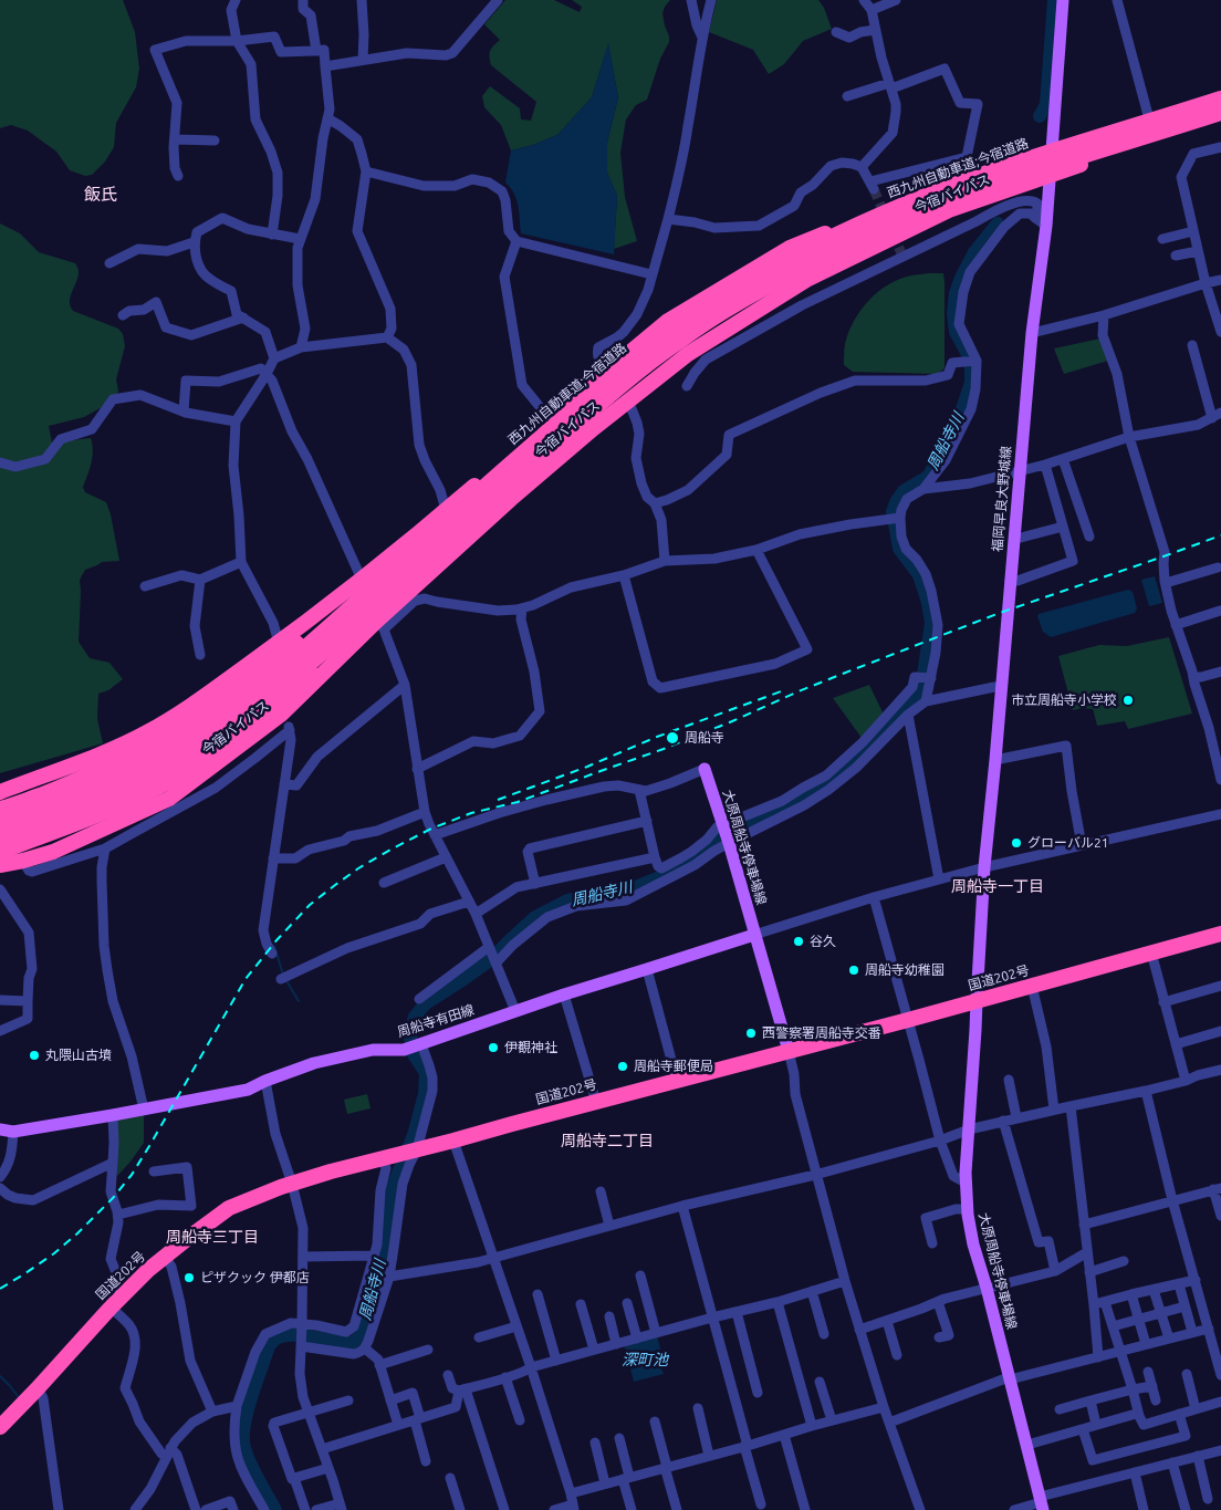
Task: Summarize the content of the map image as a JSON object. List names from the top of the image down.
{
  "streets": {
    "highway": ["西九州自動車道;今宿道路", "今宿バイパス", "国道202号"],
    "main road": ["福岡早良大野城線", "大原周船寺停車場線", "周船寺有田線"]
  },
  "crossings": [
    ["西九州自動車道;今宿道路", "今宿バイパス"],
    ["今宿バイパス", "福岡早良大野城線"],
    ["福岡早良大野城線", "大原周船寺停車場線"],
    ["福岡早良大野城線", "国道202号"],
    ["大原周船寺停車場線", "国道202号"],
    ["大原周船寺停車場線", "周船寺有田線"]
  ],
  "districts": [
    "飯氏",
    "周船寺一丁目",
    "周船寺二丁目",
    "周船寺三丁目"
  ],
  "water": ["周船寺川", "深町池"],
  "places": [
    "市立周船寺小学校",
    "周船寺",
    "グローバル21",
    "谷久",
    "周船寺幼稚園",
    "西警察署周船寺交番",
    "伊覩神社",
    "丸隈山古墳",
    "周船寺郵便局",
    "ピザクック 伊都店"
  ]
}
